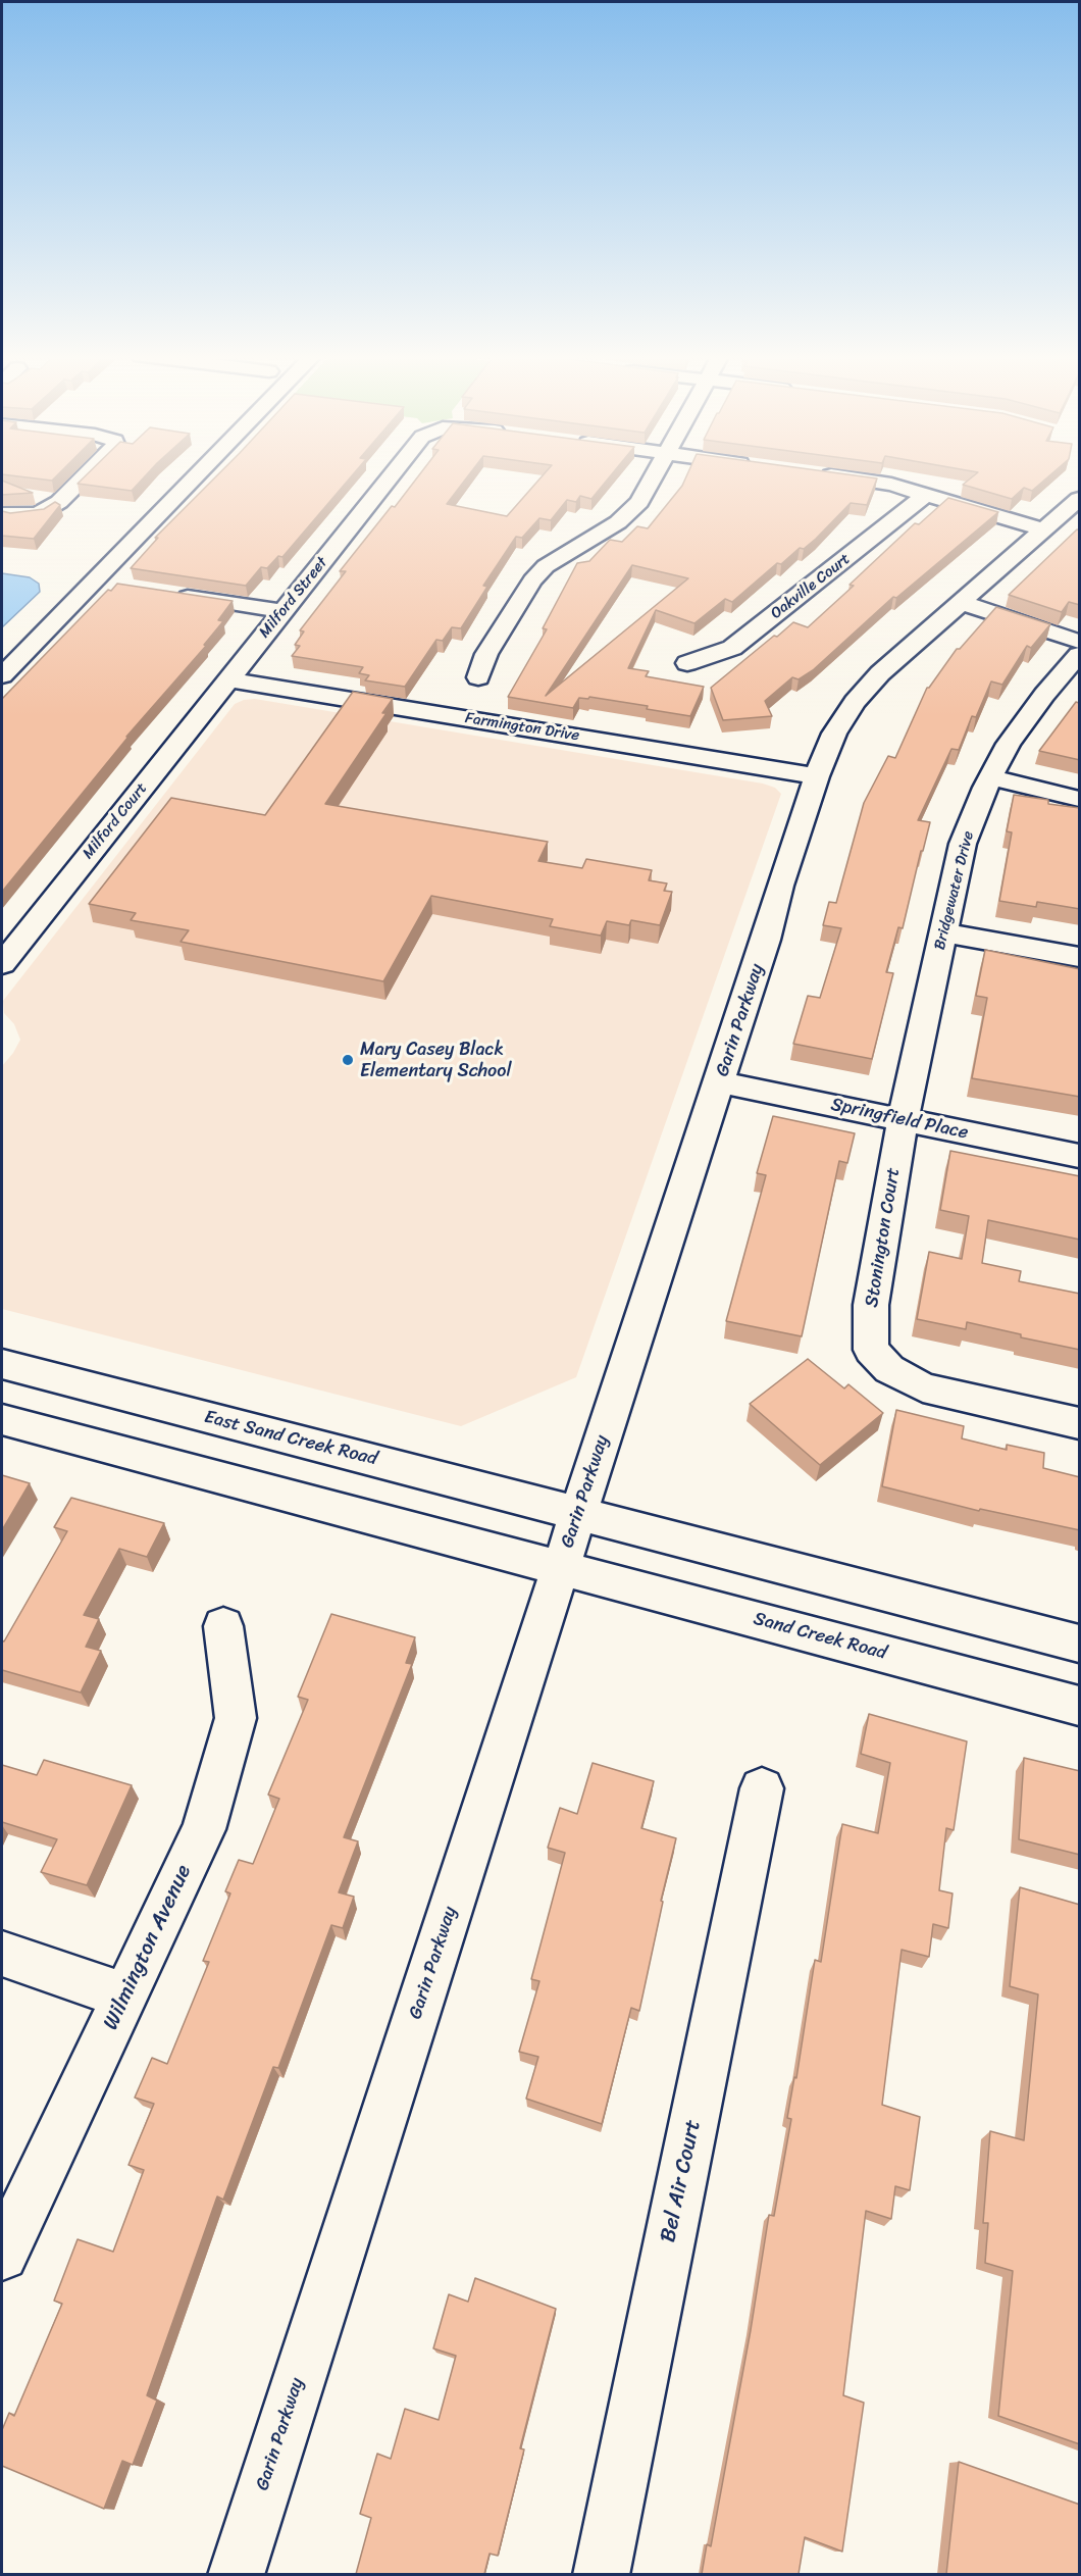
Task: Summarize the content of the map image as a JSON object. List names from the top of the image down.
{
  "streets": {
    "street": [
      "Oakville Court",
      "Milford Street",
      "Farmington Drive",
      "Milford Court",
      "Bridgewater Drive",
      "Garin Parkway",
      "Springfield Place",
      "Stonington Court",
      "East Sand Creek Road",
      "Sand Creek Road",
      "Wilmington Avenue",
      "Bel Air Court"
    ]
  },
  "crossings": [
    ["Milford Street", "Farmington Drive"],
    ["Milford Street", "Milford Court"],
    ["Farmington Drive", "Milford Court"],
    ["Farmington Drive", "Garin Parkway"],
    ["Bridgewater Drive", "Springfield Place"],
    ["Bridgewater Drive", "Stonington Court"],
    ["Garin Parkway", "Springfield Place"],
    ["Garin Parkway", "East Sand Creek Road"],
    ["Garin Parkway", "Sand Creek Road"],
    ["Springfield Place", "Stonington Court"]
  ],
  "places": ["Mary Casey Black Elementary School"]
}
